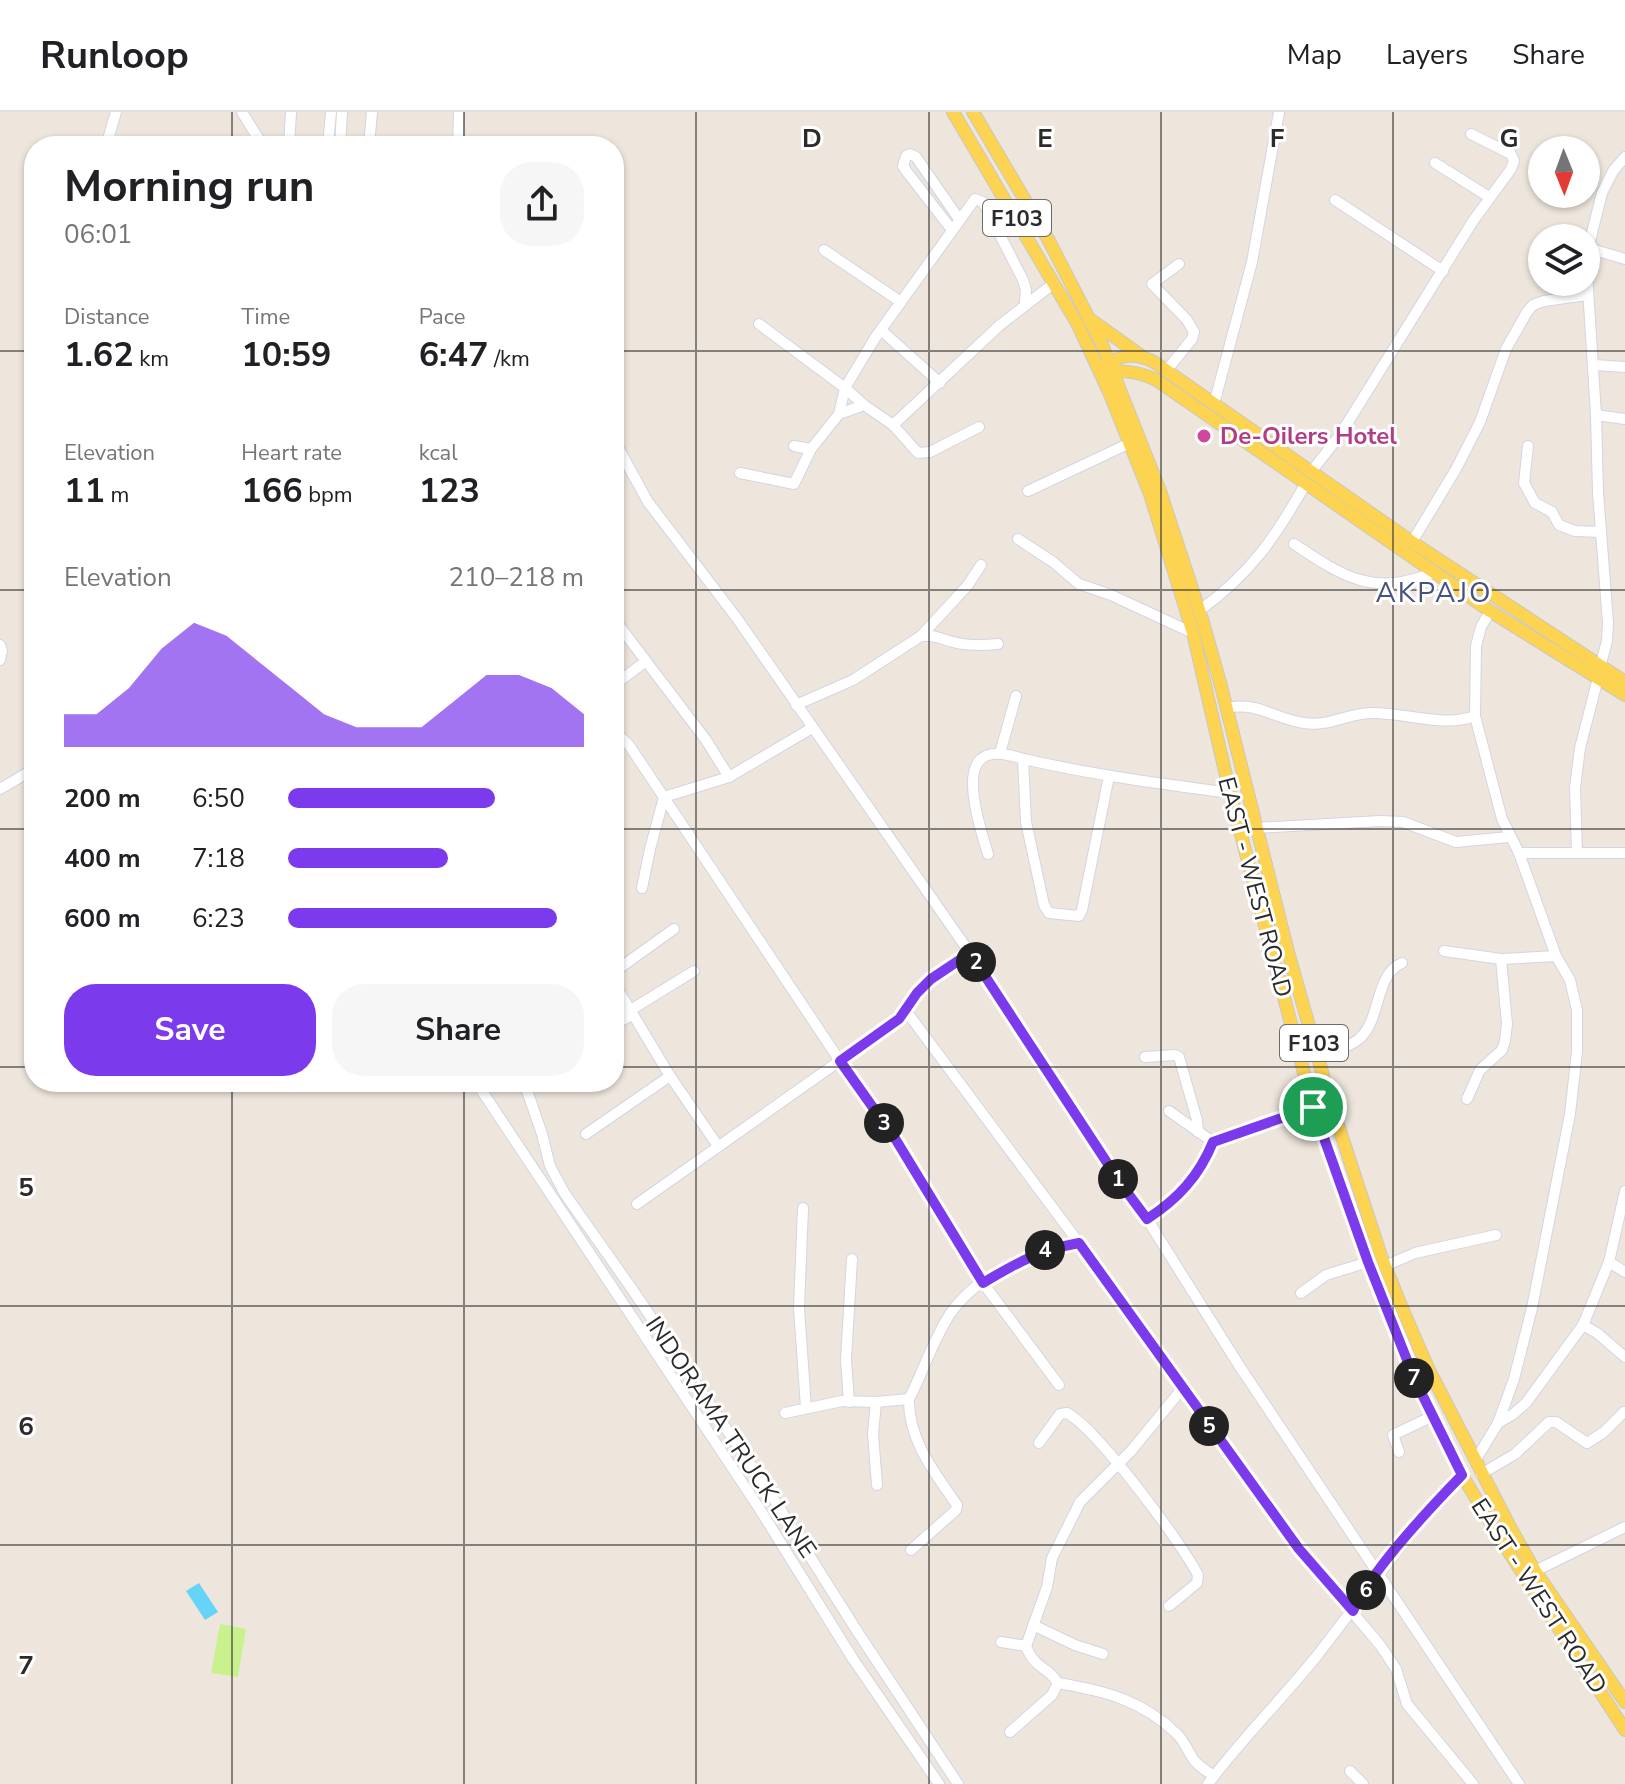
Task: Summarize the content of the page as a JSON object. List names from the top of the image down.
{
  "streets": {
    "main road": ["F103", "EAST - WEST ROAD"],
    "street": ["INDORAMA TRUCK LANE"]
  },
  "crossings": [
    ["F103", "EAST - WEST ROAD"]
  ],
  "districts": ["AKPAJO"],
  "places": ["De-Oilers Hotel"],
  "north": "bottom",
  "page": {
    "header": "Runloop",
    "nav": ["Map", "Layers", "Share"],
    "heading": ["Morning run", "06:01"],
    "stats": [
      ["Distance", "1.62 km"],
      ["Time", "10:59"],
      ["Pace", "6:47 /km"],
      ["Elevation", "11 m"],
      ["Heart rate", "166 bpm"],
      ["kcal", "123"]
    ],
    "chart": ["Elevation", "210–218 m"],
    "list": [
      {
        "name": "200 m",
        "note": "6:50"
      },
      {
        "name": "400 m",
        "note": "7:18"
      },
      {
        "name": "600 m",
        "note": "6:23"
      }
    ],
    "pins": [
      "2",
      "3",
      "1",
      "4",
      "7",
      "5",
      "6"
    ],
    "buttons": ["Save", "Share"]
  },
  "grid": {
    "columns": [
      "D",
      "E",
      "F",
      "G"
    ],
    "rows": ["5", "6", "7"]
  }
}
